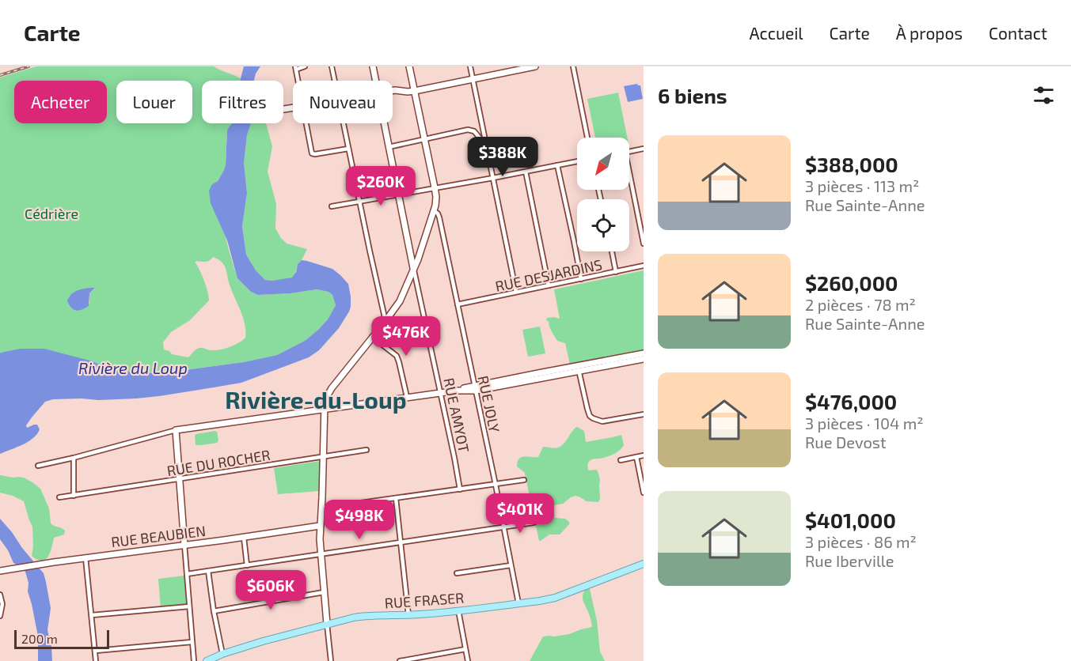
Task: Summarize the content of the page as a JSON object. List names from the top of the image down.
{
  "streets": {
    "main road": ["RUE AMYOT", "RUE BEAUBIEN", "RUE FRASER"],
    "street": ["RUE DESJARDINS", "RUE JOLY", "RUE DU ROCHER"]
  },
  "crossings": [
    ["RUE DESJARDINS", "RUE JOLY"],
    ["RUE JOLY", "RUE FRASER"]
  ],
  "districts": ["Rivière-du-Loup"],
  "water": ["Rivière du Loup"],
  "parks": ["Cédrière"],
  "scale_bar": "200 m",
  "north": "bottom left",
  "page": {
    "header": "Carte",
    "nav": [
      "Accueil",
      "Carte",
      "À propos",
      "Contact"
    ],
    "heading": "6 biens",
    "chip": [
      "Acheter",
      "Louer",
      "Filtres",
      "Nouveau"
    ],
    "list": [
      {
        "name": "$388,000",
        "note": "3 pièces · 113 m² · Rue Sainte-Anne"
      },
      {
        "name": "$260,000",
        "note": "2 pièces · 78 m² · Rue Sainte-Anne"
      },
      {
        "name": "$476,000",
        "note": "3 pièces · 104 m² · Rue Devost"
      },
      {
        "name": "$401,000",
        "note": "3 pièces · 86 m² · Rue Iberville"
      }
    ],
    "price": [
      "$388K",
      "$260K",
      "$476K",
      "$401K",
      "$498K",
      "$606K"
    ],
    "scale": "200 m"
  }
}
